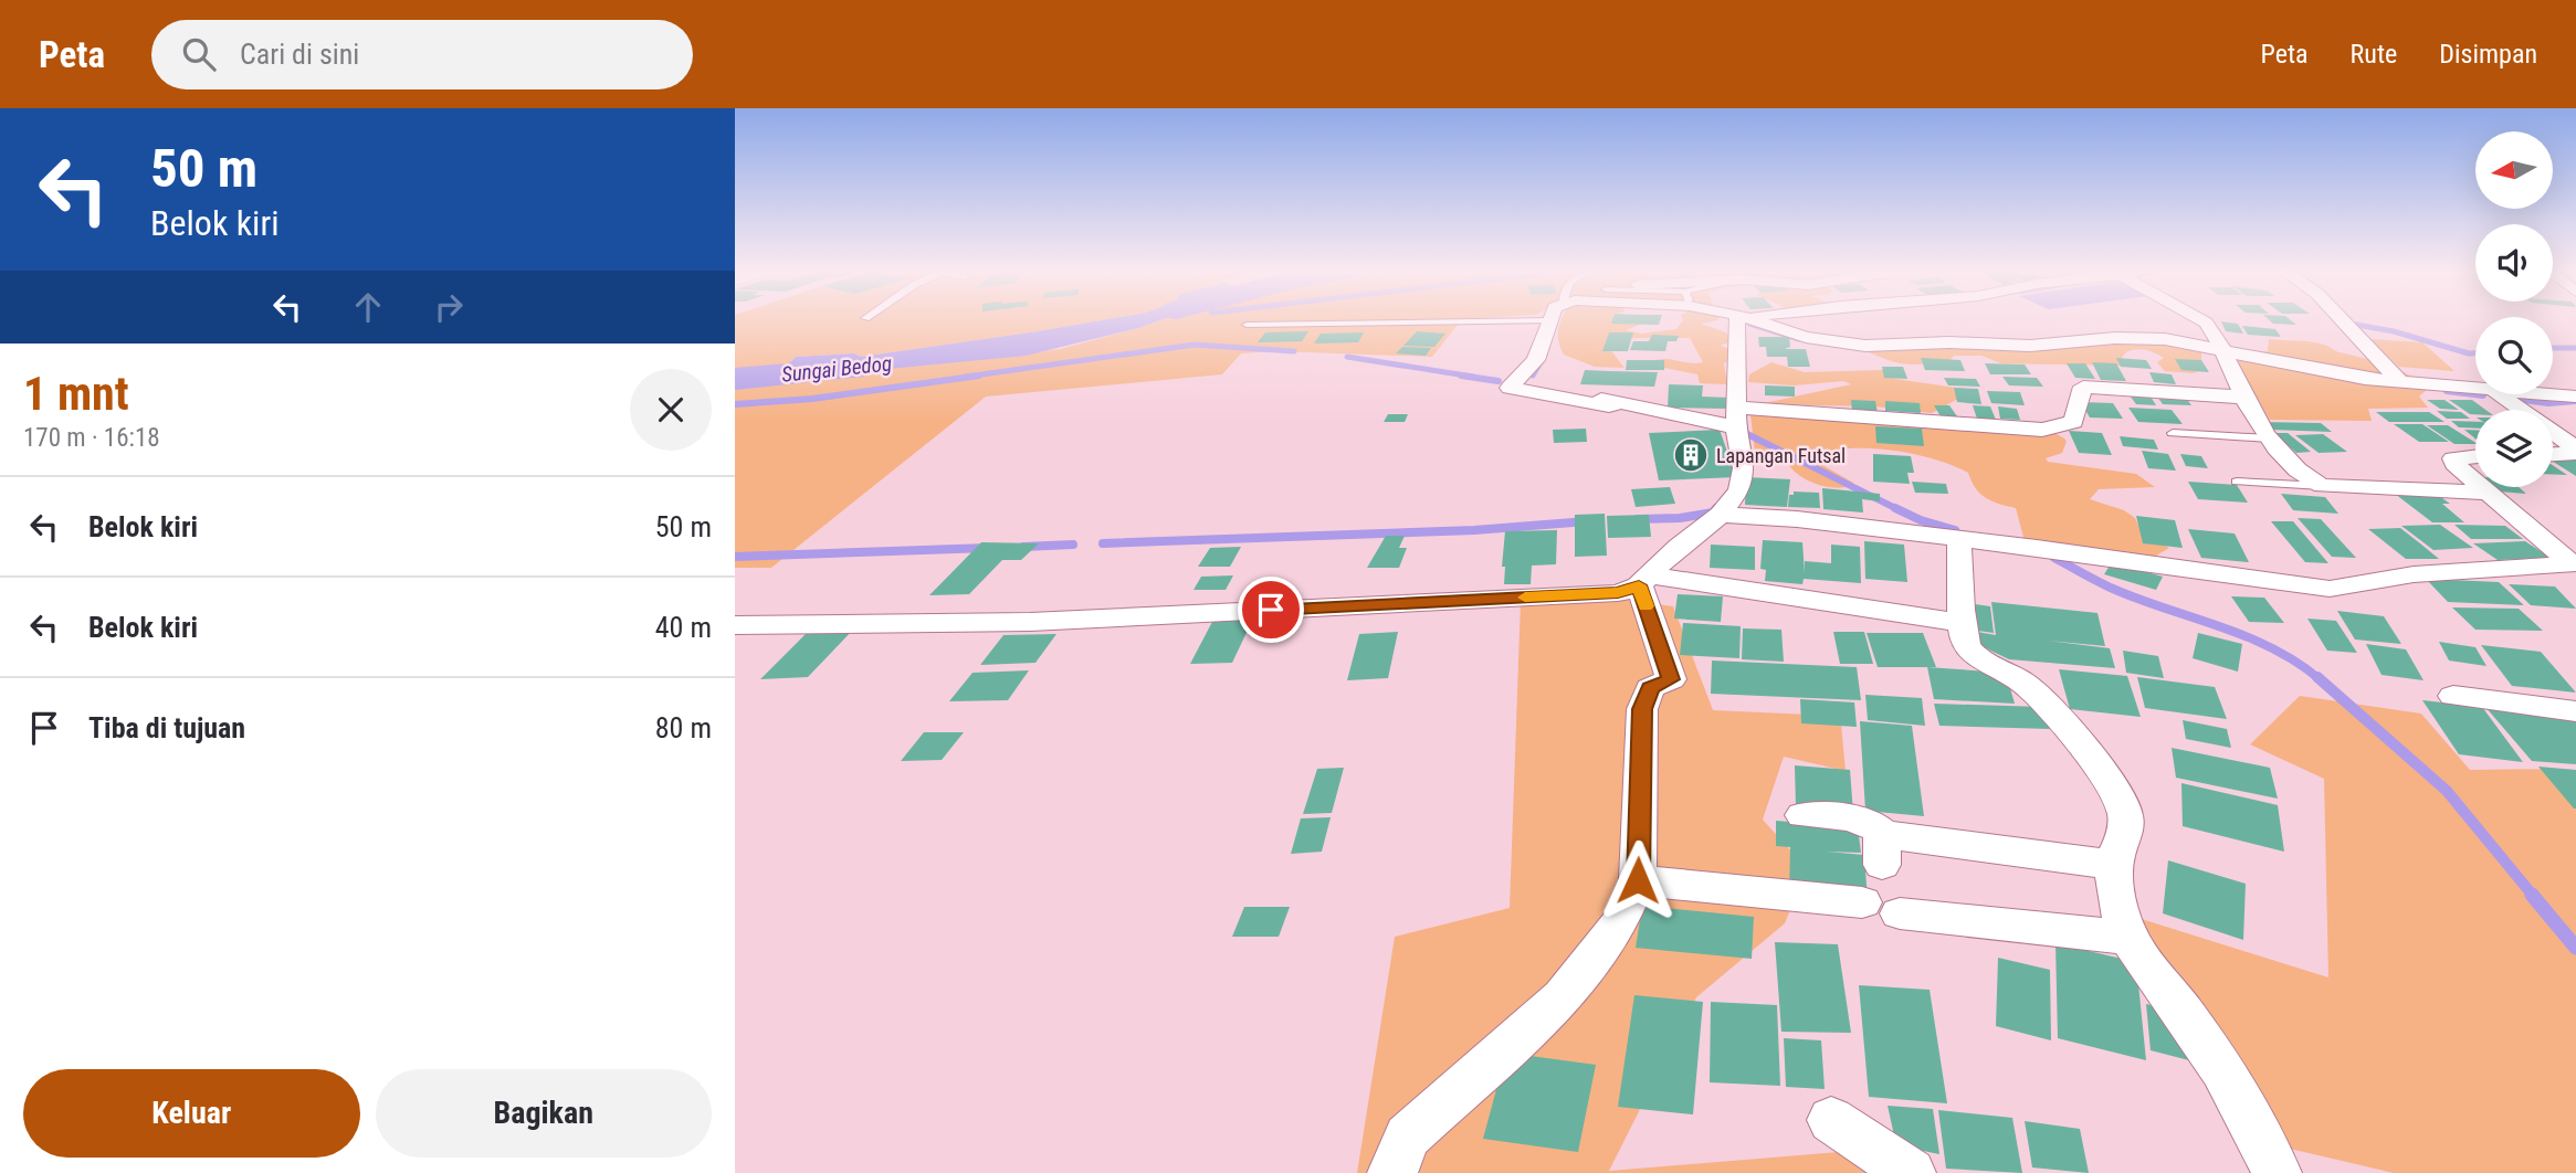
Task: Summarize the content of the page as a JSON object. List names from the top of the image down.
{
  "water": ["Sungai Bedog"],
  "places": {
    "building": ["Lapangan Futsal"]
  },
  "north": "left",
  "page": {
    "header": "Peta",
    "search": "Cari di sini",
    "nav": ["Peta", "Rute", "Disimpan"],
    "turn": ["50 m", "Belok kiri"],
    "heading": ["1 mnt", "170 m · 16:18"],
    "list": [
      {
        "name": "Belok kiri",
        "value": "50 m"
      },
      {
        "name": "Belok kiri",
        "value": "40 m"
      },
      {
        "name": "Tiba di tujuan",
        "value": "80 m"
      }
    ],
    "buttons": ["Keluar", "Bagikan"]
  }
}
